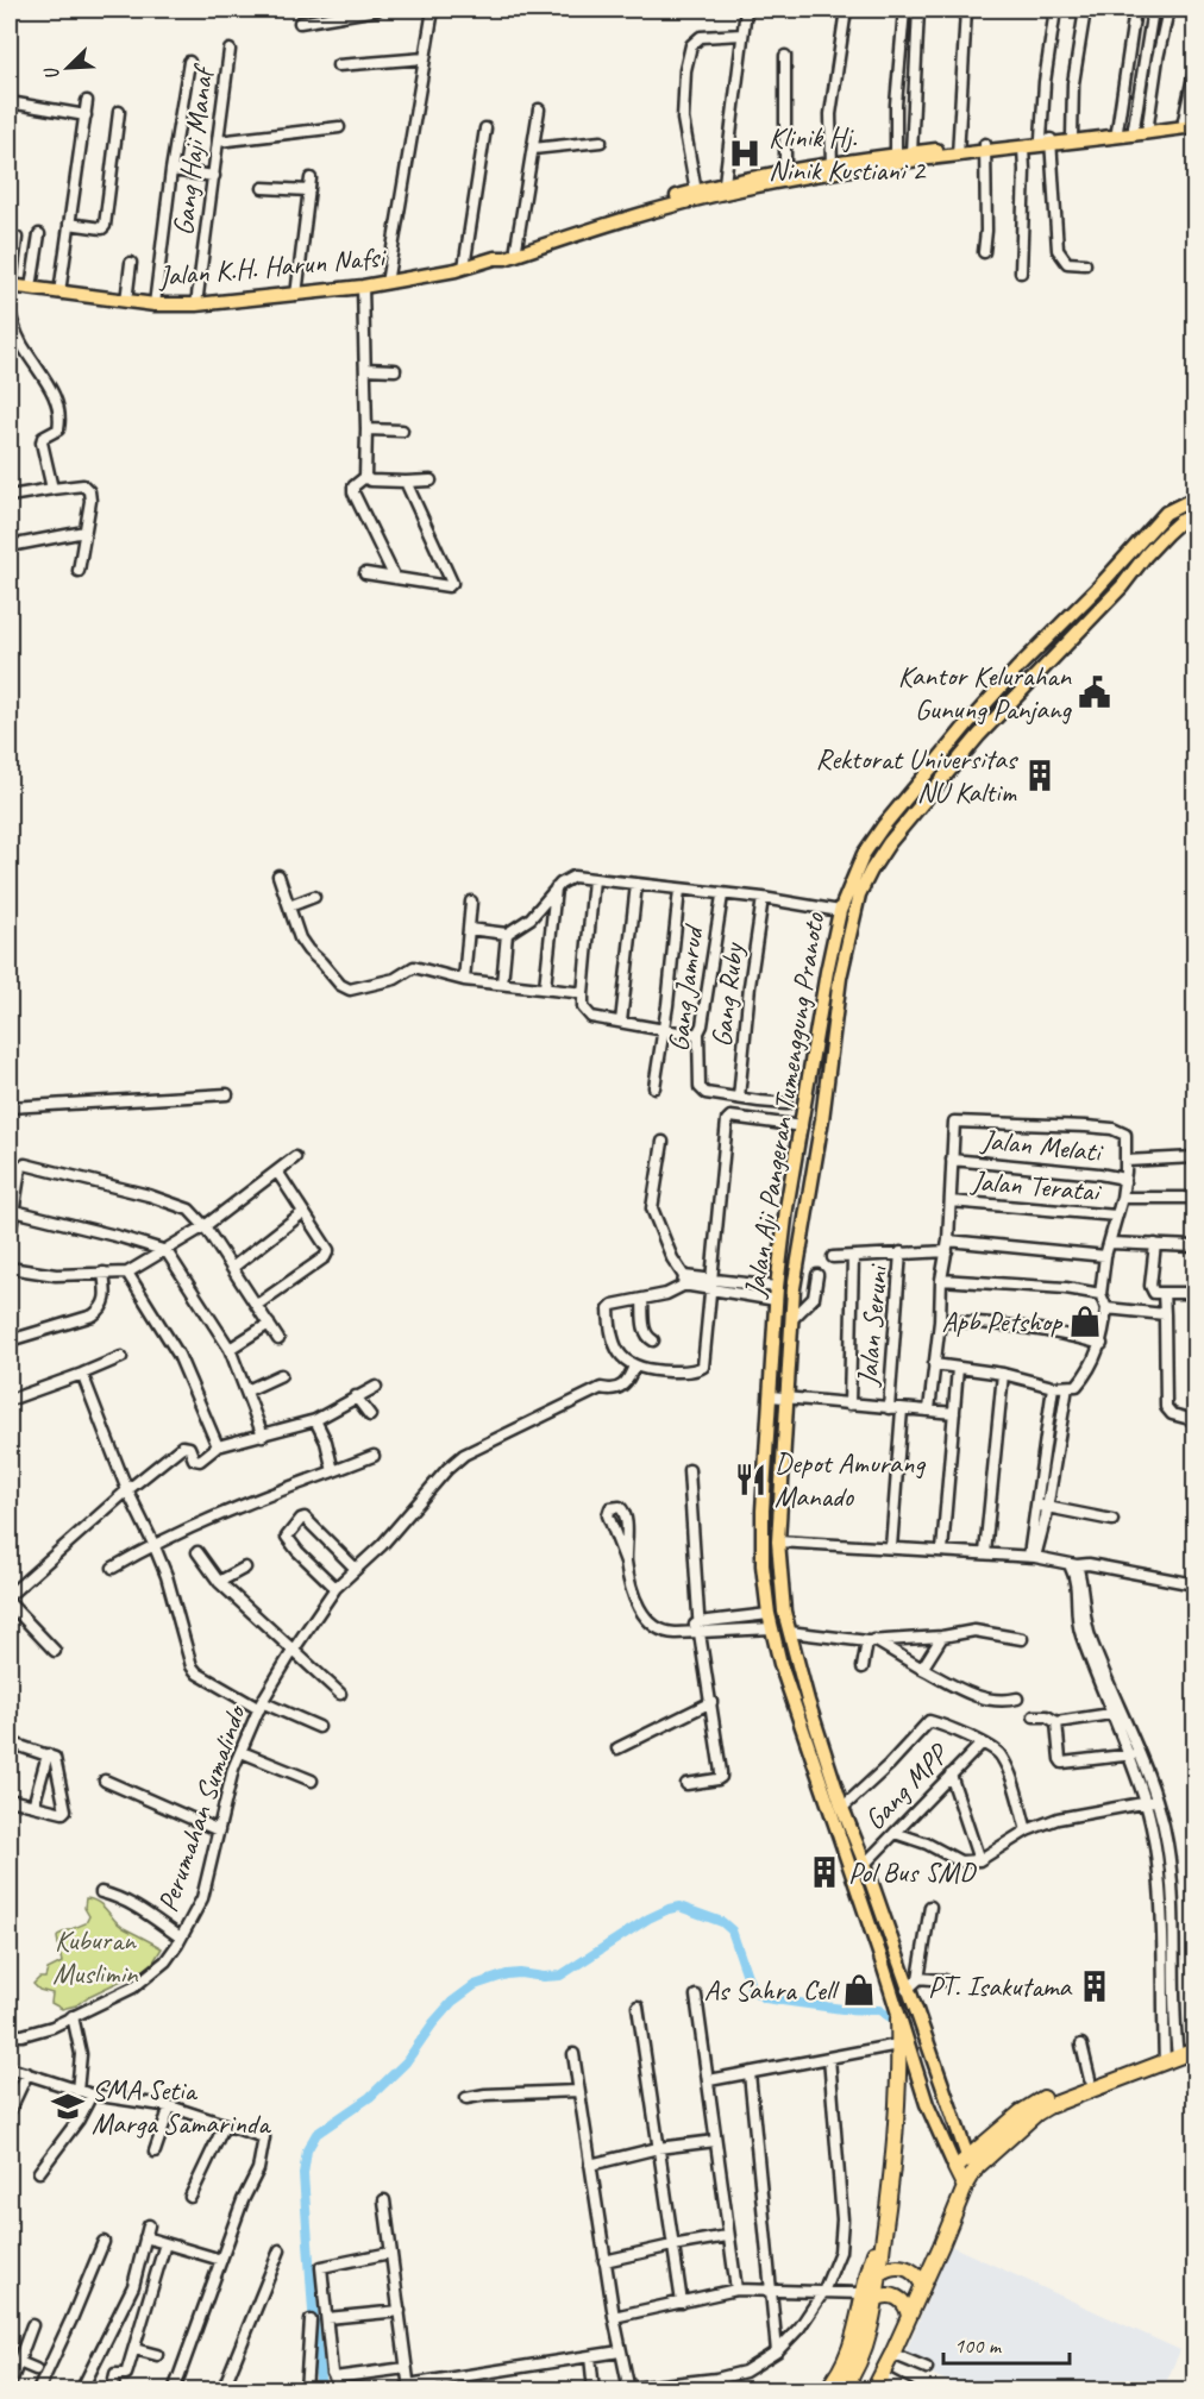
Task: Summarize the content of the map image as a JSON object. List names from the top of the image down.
{
  "streets": {
    "main road": ["Jalan K.H. Harun Nafsi", "Jalan Aji Pangeran Tumenggung Pranoto"],
    "street": [
      "Gang Haji Manaf",
      "Gang Jamrud",
      "Gang Ruby",
      "Jalan Melati",
      "Jalan Teratai",
      "Jalan Seruni",
      "Gang MPP",
      "Perumahan Sumalindo"
    ]
  },
  "crossings": [
    ["Gang Haji Manaf", "Jalan K.H. Harun Nafsi"],
    ["Gang Jamrud", "Gang Ruby"],
    ["Jalan Aji Pangeran Tumenggung Pranoto", "Gang MPP"]
  ],
  "parks": ["Kuburan Muslimin"],
  "places": {
    "hospital": ["Klinik Hj. Ninik Kustiani 2"],
    "public building": ["Kantor Kelurahan Gunung Panjang"],
    "building": ["Rektorat Universitas NU Kaltim", "Pol Bus SMD", "PT. Isakutama"],
    "shop": ["Apb Petshop", "As Sahra Cell"],
    "restaurant": ["Depot Amurang Manado"],
    "school or university": ["SMA Setia Marga Samarinda"]
  },
  "scale_bar": "100 m",
  "north": "bottom left"
}
